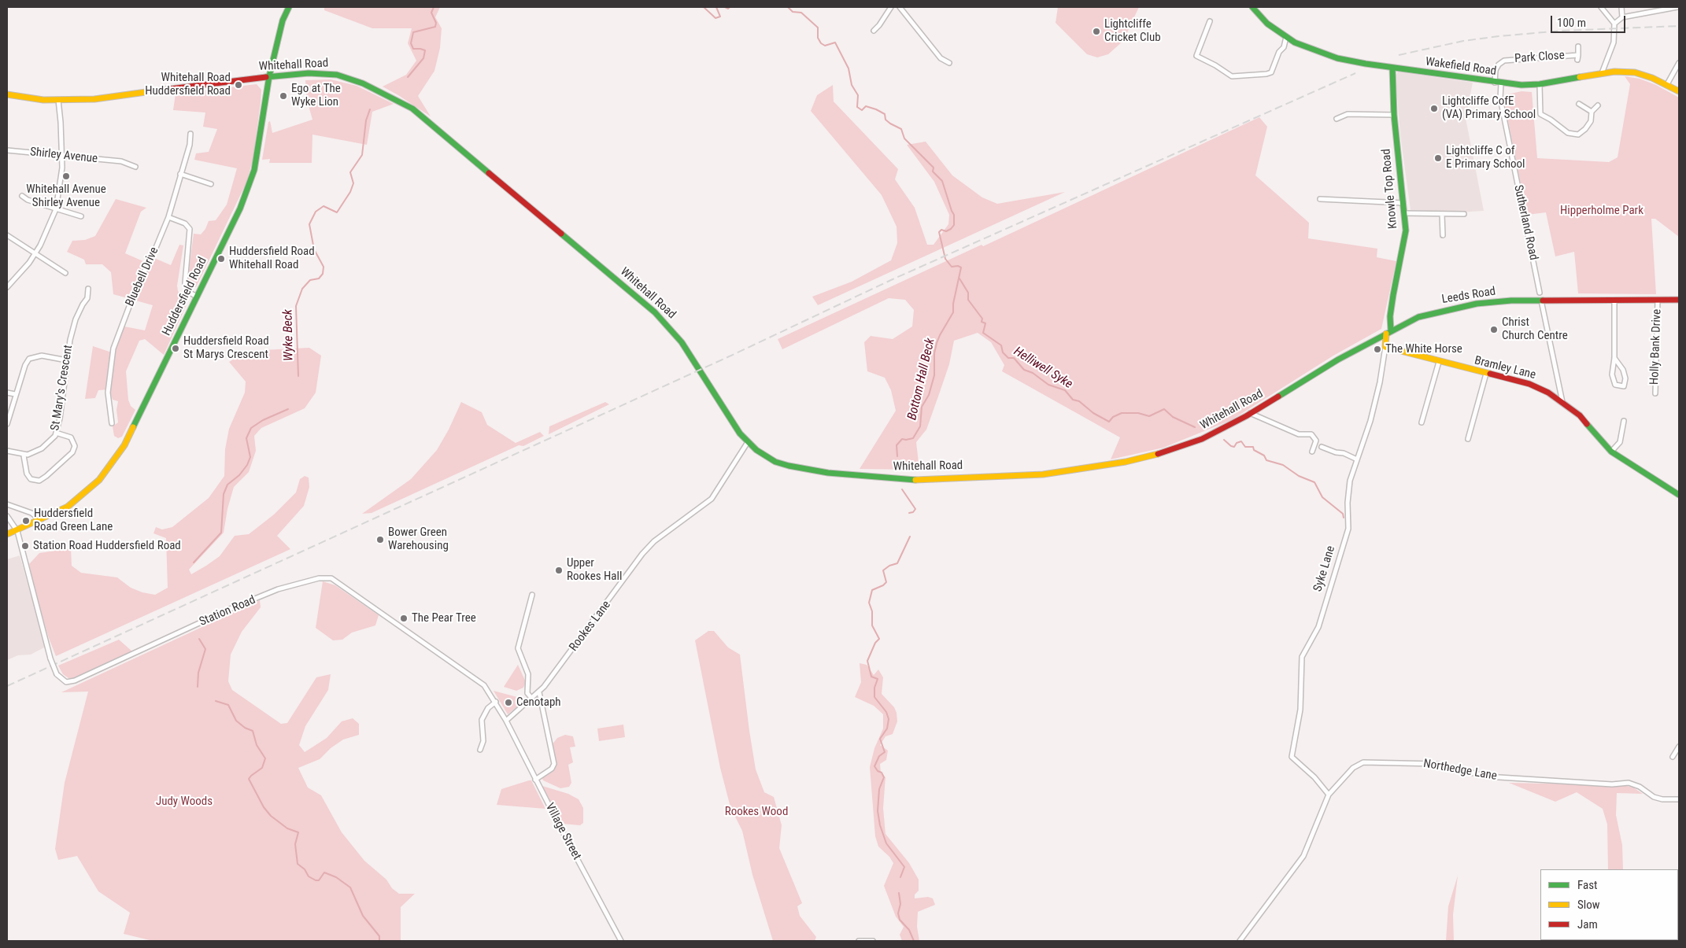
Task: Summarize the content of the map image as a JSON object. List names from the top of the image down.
{
  "streets": {
    "main road": [
      "Whitehall Road",
      "Wakefield Road",
      "Knowle Top Road",
      "Leeds Road",
      "Huddersfield Road",
      "Bramley Lane",
      "Syke Lane"
    ],
    "street": [
      "Park Close",
      "Shirley Avenue",
      "Sutherland Road",
      "Bluebell Drive",
      "Holly Bank Drive",
      "St Mary's Crescent",
      "Station Road",
      "Rookes Lane",
      "Northedge Lane",
      "Village Street"
    ]
  },
  "crossings": [
    ["Park Close", "Wakefield Road"],
    ["Whitehall Road", "Leeds Road"],
    ["Whitehall Road", "Huddersfield Road"],
    ["Whitehall Road", "Rookes Lane"],
    ["Wakefield Road", "Knowle Top Road"],
    ["Wakefield Road", "Sutherland Road"],
    ["Knowle Top Road", "Leeds Road"],
    ["Knowle Top Road", "Syke Lane"],
    ["Leeds Road", "Holly Bank Drive"],
    ["Leeds Road", "Syke Lane"],
    ["Huddersfield Road", "Station Road"],
    ["Bramley Lane", "Syke Lane"],
    ["Syke Lane", "Northedge Lane"],
    ["Station Road", "Rookes Lane"],
    ["Station Road", "Village Street"],
    ["Rookes Lane", "Village Street"]
  ],
  "water": ["Wyke Beck", "Helliwell Syke", "Bottom Hall Beck"],
  "parks": ["Hipperholme Park", "Judy Woods", "Rookes Wood"],
  "places": [
    "Lightcliffe Cricket Club",
    "Whitehall Road Huddersfield Road",
    "Ego at The Wyke Lion",
    "Lightcliffe CofE (VA) Primary School",
    "Lightcliffe C of E Primary School",
    "Whitehall Avenue Shirley Avenue",
    "Huddersfield Road Whitehall Road",
    "Christ Church Centre",
    "Huddersfield Road St Marys Crescent",
    "The White Horse",
    "Huddersfield Road Green Lane",
    "Bower Green Warehousing",
    "Station Road Huddersfield Road",
    "Upper Rookes Hall",
    "The Pear Tree",
    "Cenotaph"
  ],
  "legend": ["Fast", "Slow", "Jam"],
  "scale_bar": "100 m"
}
